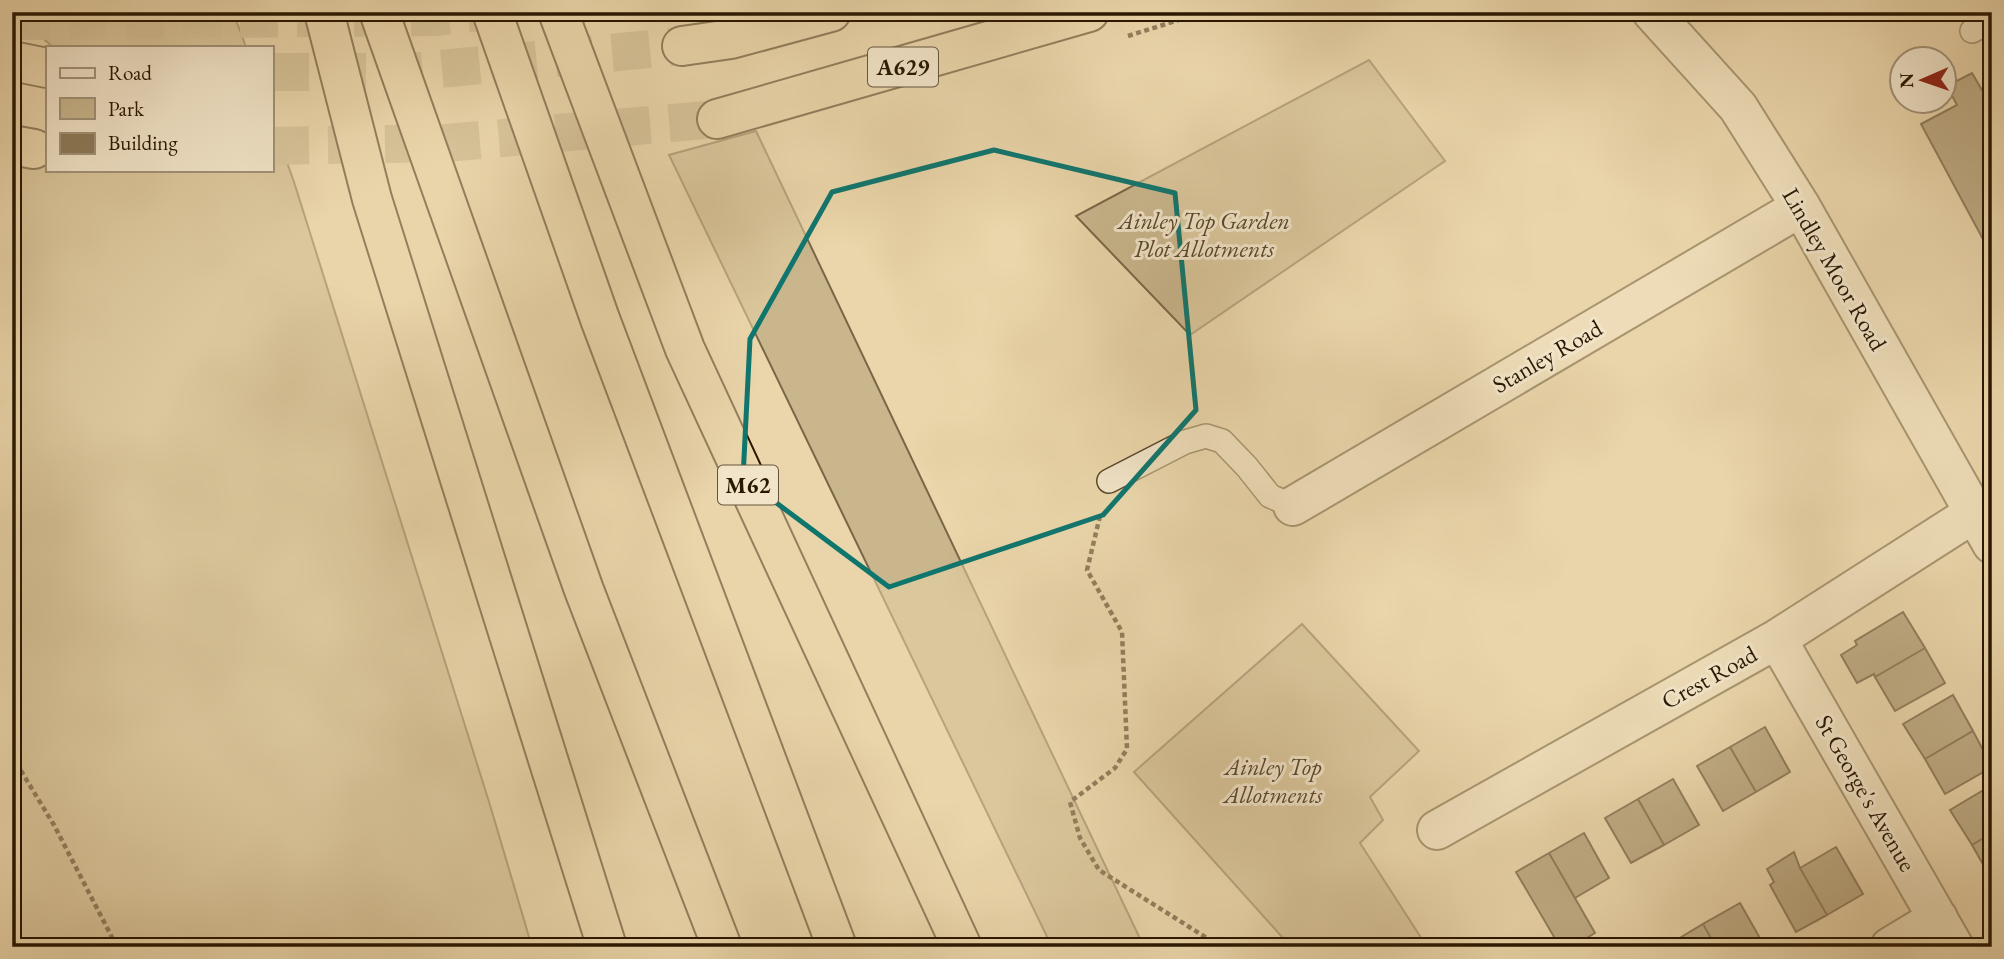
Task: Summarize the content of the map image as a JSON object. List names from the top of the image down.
{
  "streets": {
    "highway": ["A629", "M62"],
    "street": [
      "Lindley Moor Road",
      "Stanley Road",
      "Crest Road",
      "St George's Avenue"
    ]
  },
  "crossings": [
    ["Lindley Moor Road", "Stanley Road"],
    ["Lindley Moor Road", "Crest Road"],
    ["Crest Road", "St George's Avenue"]
  ],
  "parks": ["Ainley Top Garden Plot Allotments", "Ainley Top Allotments"],
  "legend": ["Road", "Park", "Building"],
  "north": "left"
}
